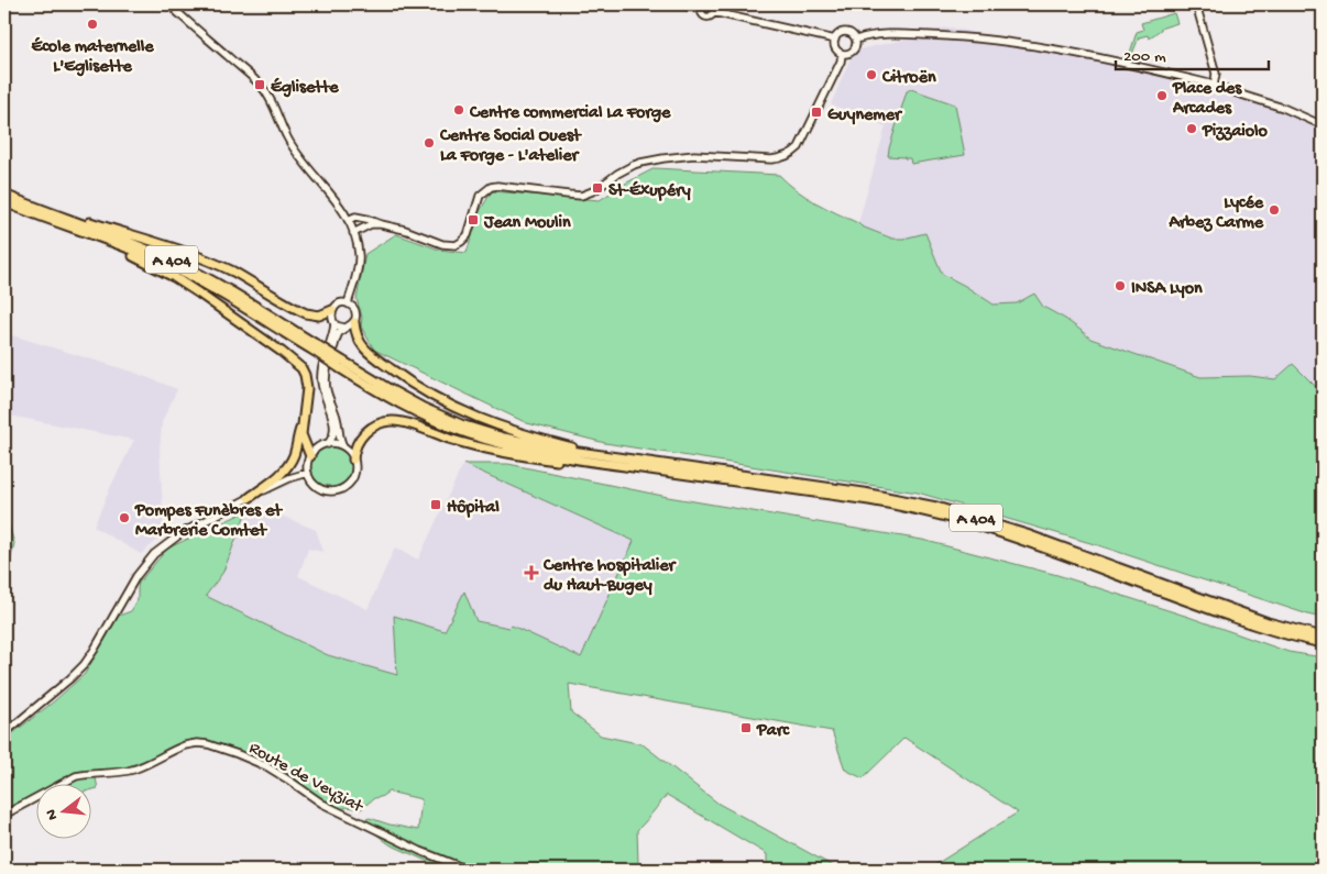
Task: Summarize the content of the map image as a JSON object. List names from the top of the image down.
{
  "streets": {
    "highway": ["A 404"],
    "main road": ["Route de Veyziat"]
  },
  "places": {
    "other": [
      "École maternelle L'Eglisette",
      "Citroën",
      "Place des Arcades",
      "Centre commercial La Forge",
      "Pizzaiolo",
      "Centre Social Ouest La Forge - L'atelier",
      "Lycée Arbez Carme",
      "INSA Lyon",
      "Pompes Funèbres et Marbrerie Comtet"
    ],
    "transit": [
      "Églisette",
      "Guynemer",
      "St-Éxupéry",
      "Jean Moulin",
      "Hôpital",
      "Parc"
    ],
    "health": ["Centre hospitalier du Haut-Bugey"]
  },
  "scale_bar": "200 m",
  "north": "left"
}
